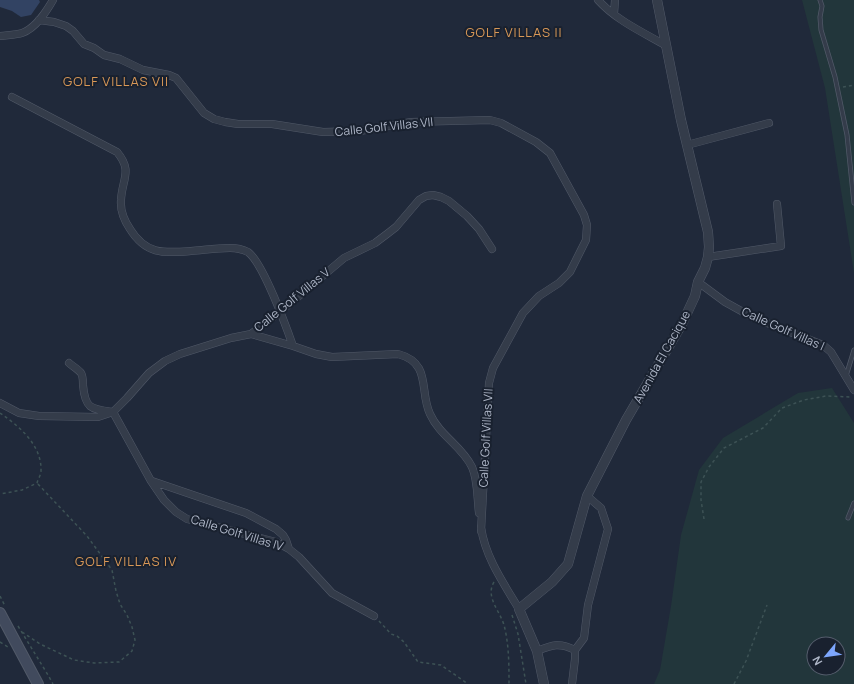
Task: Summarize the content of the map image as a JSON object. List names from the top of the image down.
{
  "streets": {
    "street": [
      "Calle Golf Villas VII",
      "Calle Golf Villas V",
      "Calle Golf Villas I",
      "Avenida El Cacique",
      "Calle Golf Villas IV"
    ]
  },
  "crossings": [
    ["Calle Golf Villas V", "Calle Golf Villas IV"],
    ["Calle Golf Villas I", "Avenida El Cacique"]
  ],
  "districts": ["GOLF VILLAS II", "GOLF VILLAS VII", "GOLF VILLAS IV"],
  "north": "bottom left"
}
